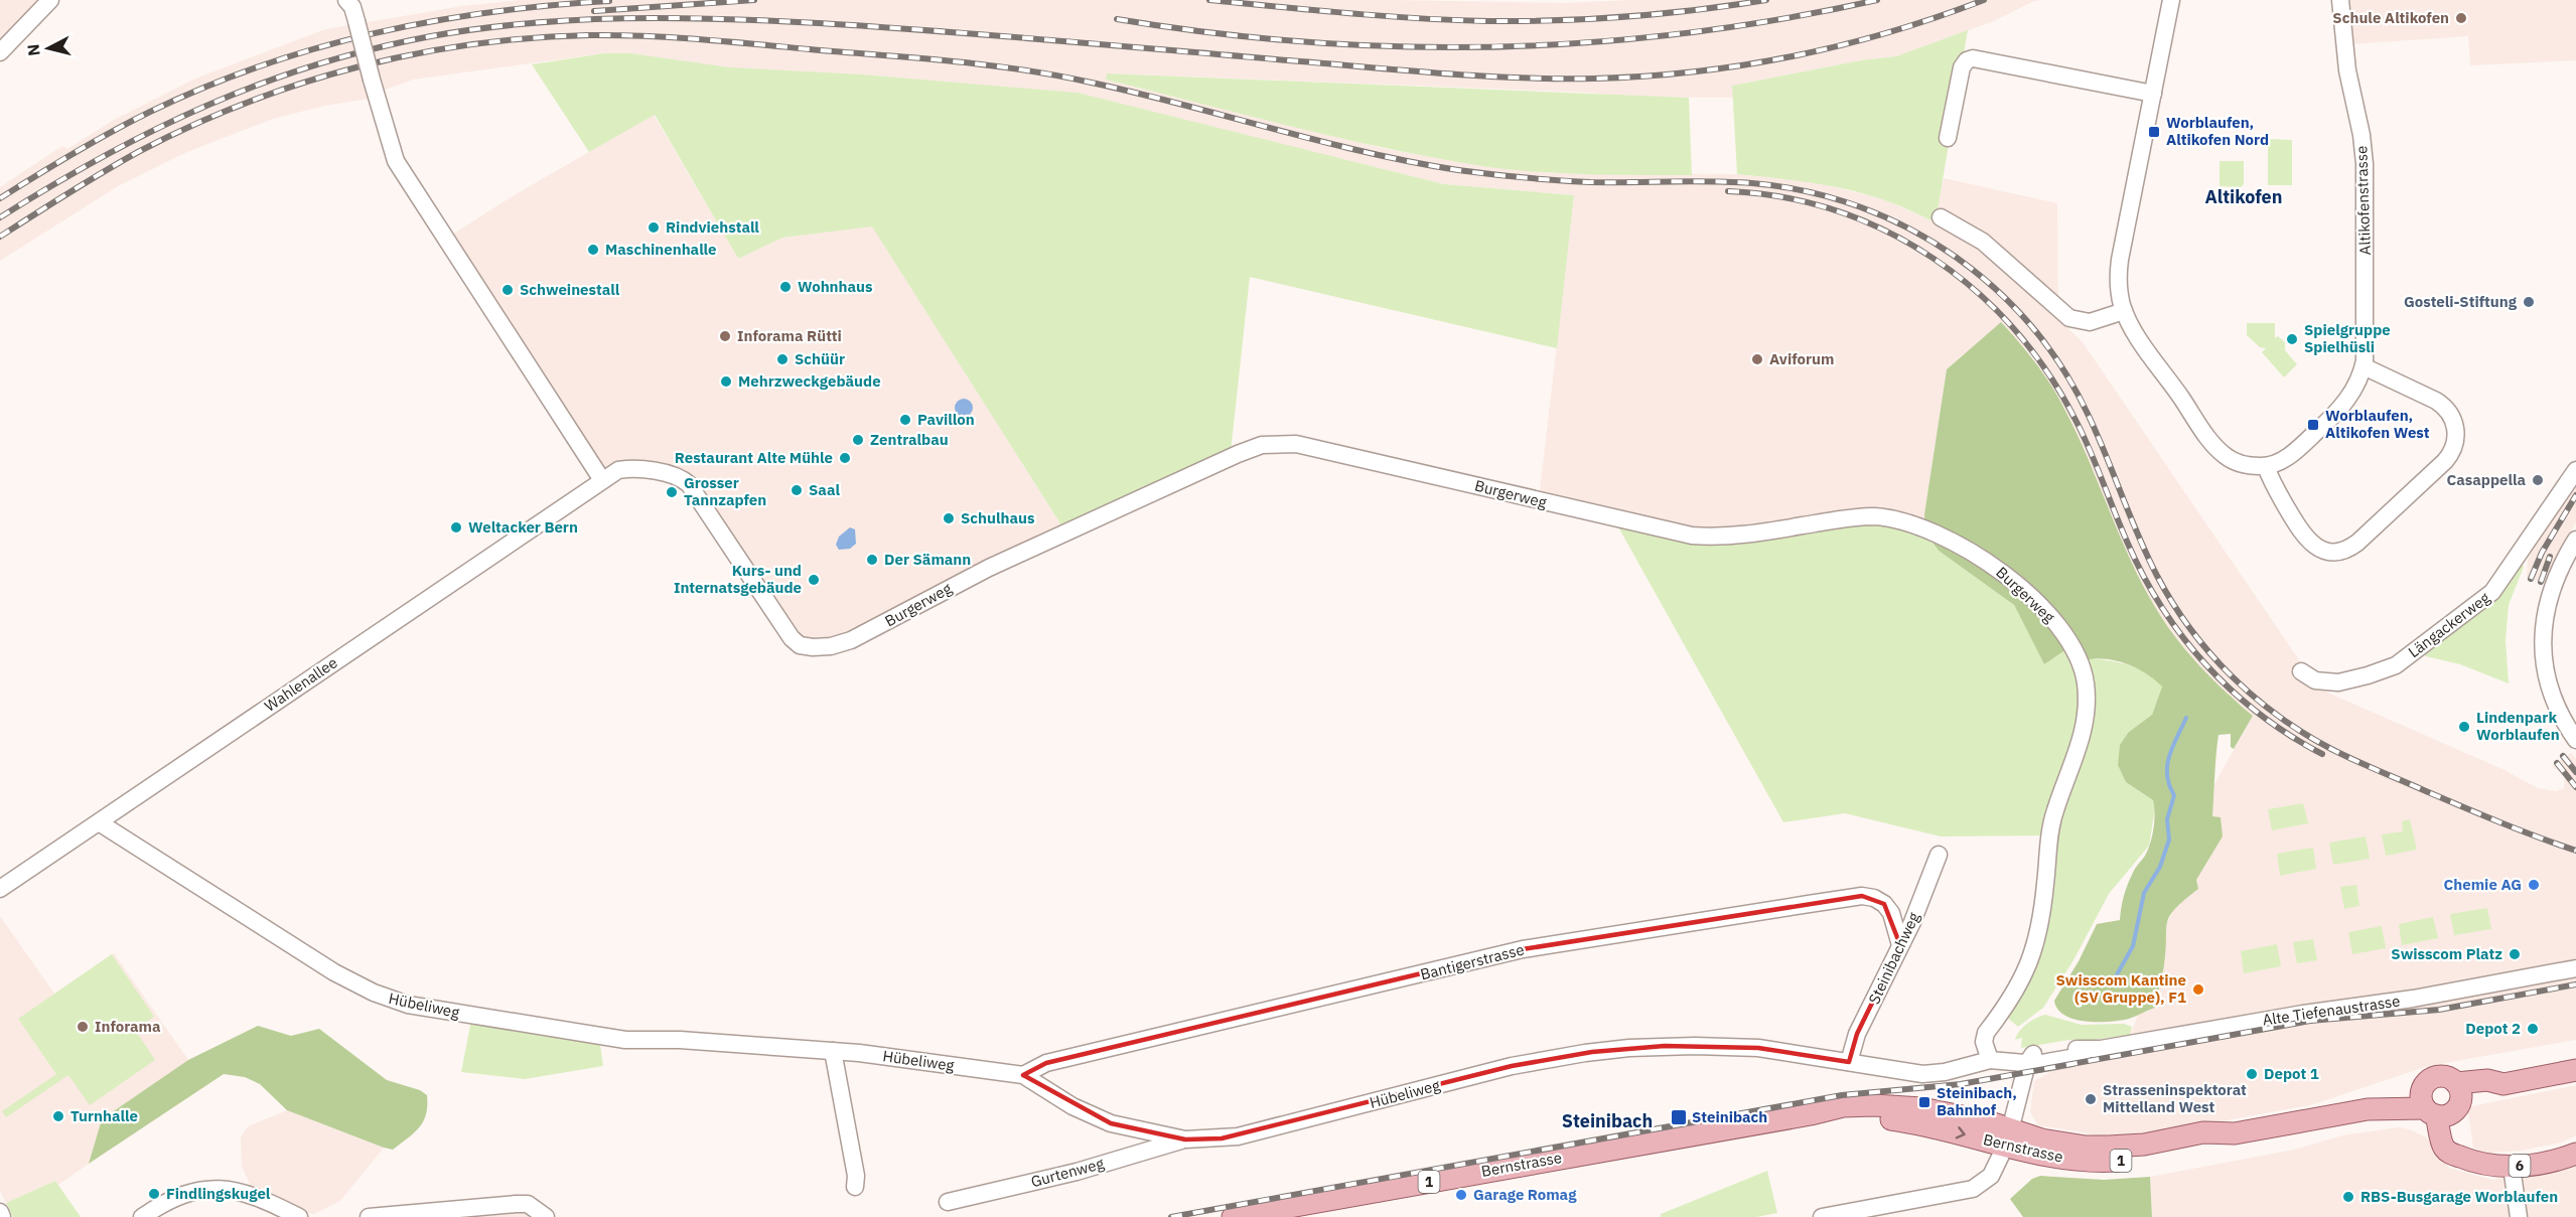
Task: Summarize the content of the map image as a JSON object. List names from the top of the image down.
{
  "streets": {
    "main road": ["Bernstrasse", "1", "6"],
    "street": [
      "Altikofenstrasse",
      "Burgerweg",
      "Längackerweg",
      "Wahlenallee",
      "Steinibachweg",
      "Bantigerstrasse",
      "Hübeliweg",
      "Alte Tiefenaustrasse",
      "Gurtenweg"
    ]
  },
  "crossings": [
    ["Burgerweg", "Wahlenallee"],
    ["Burgerweg", "Hübeliweg"],
    ["Wahlenallee", "Hübeliweg"],
    ["Steinibachweg", "Bantigerstrasse"],
    ["Steinibachweg", "Hübeliweg"],
    ["Bantigerstrasse", "Hübeliweg"],
    ["Hübeliweg", "Gurtenweg"],
    ["Bernstrasse", "1"],
    ["Bernstrasse", "6"],
    ["1", "6"]
  ],
  "districts": ["Altikofen", "Steinibach"],
  "places": {
    "other": [
      "Schule Altikofen",
      "Rindviehstall",
      "Maschinenhalle",
      "Wohnhaus",
      "Schweinestall",
      "Gosteli-Stiftung",
      "Inforama Rütti",
      "Spielgruppe Spielhüsli",
      "Schüür",
      "Aviforum",
      "Mehrzweckgebäude",
      "Pavillon",
      "Zentralbau",
      "Restaurant Alte Mühle",
      "Casappella",
      "Saal",
      "Grosser Tannzapfen",
      "Schulhaus",
      "Weltacker Bern",
      "Der Sämann",
      "Kurs- und Internatsgebäude",
      "Lindenpark Worblaufen",
      "Chemie AG",
      "Swisscom Platz",
      "Swisscom Kantine (SV Gruppe), F1",
      "Inforama",
      "Depot 2",
      "Depot 1",
      "Strasseninspektorat Mittelland West",
      "Turnhalle",
      "Findlingskugel",
      "Garage Romag",
      "RBS-Busgarage Worblaufen"
    ],
    "transit": [
      "Worblaufen, Altikofen Nord",
      "Worblaufen, Altikofen West",
      "Steinibach, Bahnhof",
      "Steinibach"
    ]
  },
  "north": "left"
}
